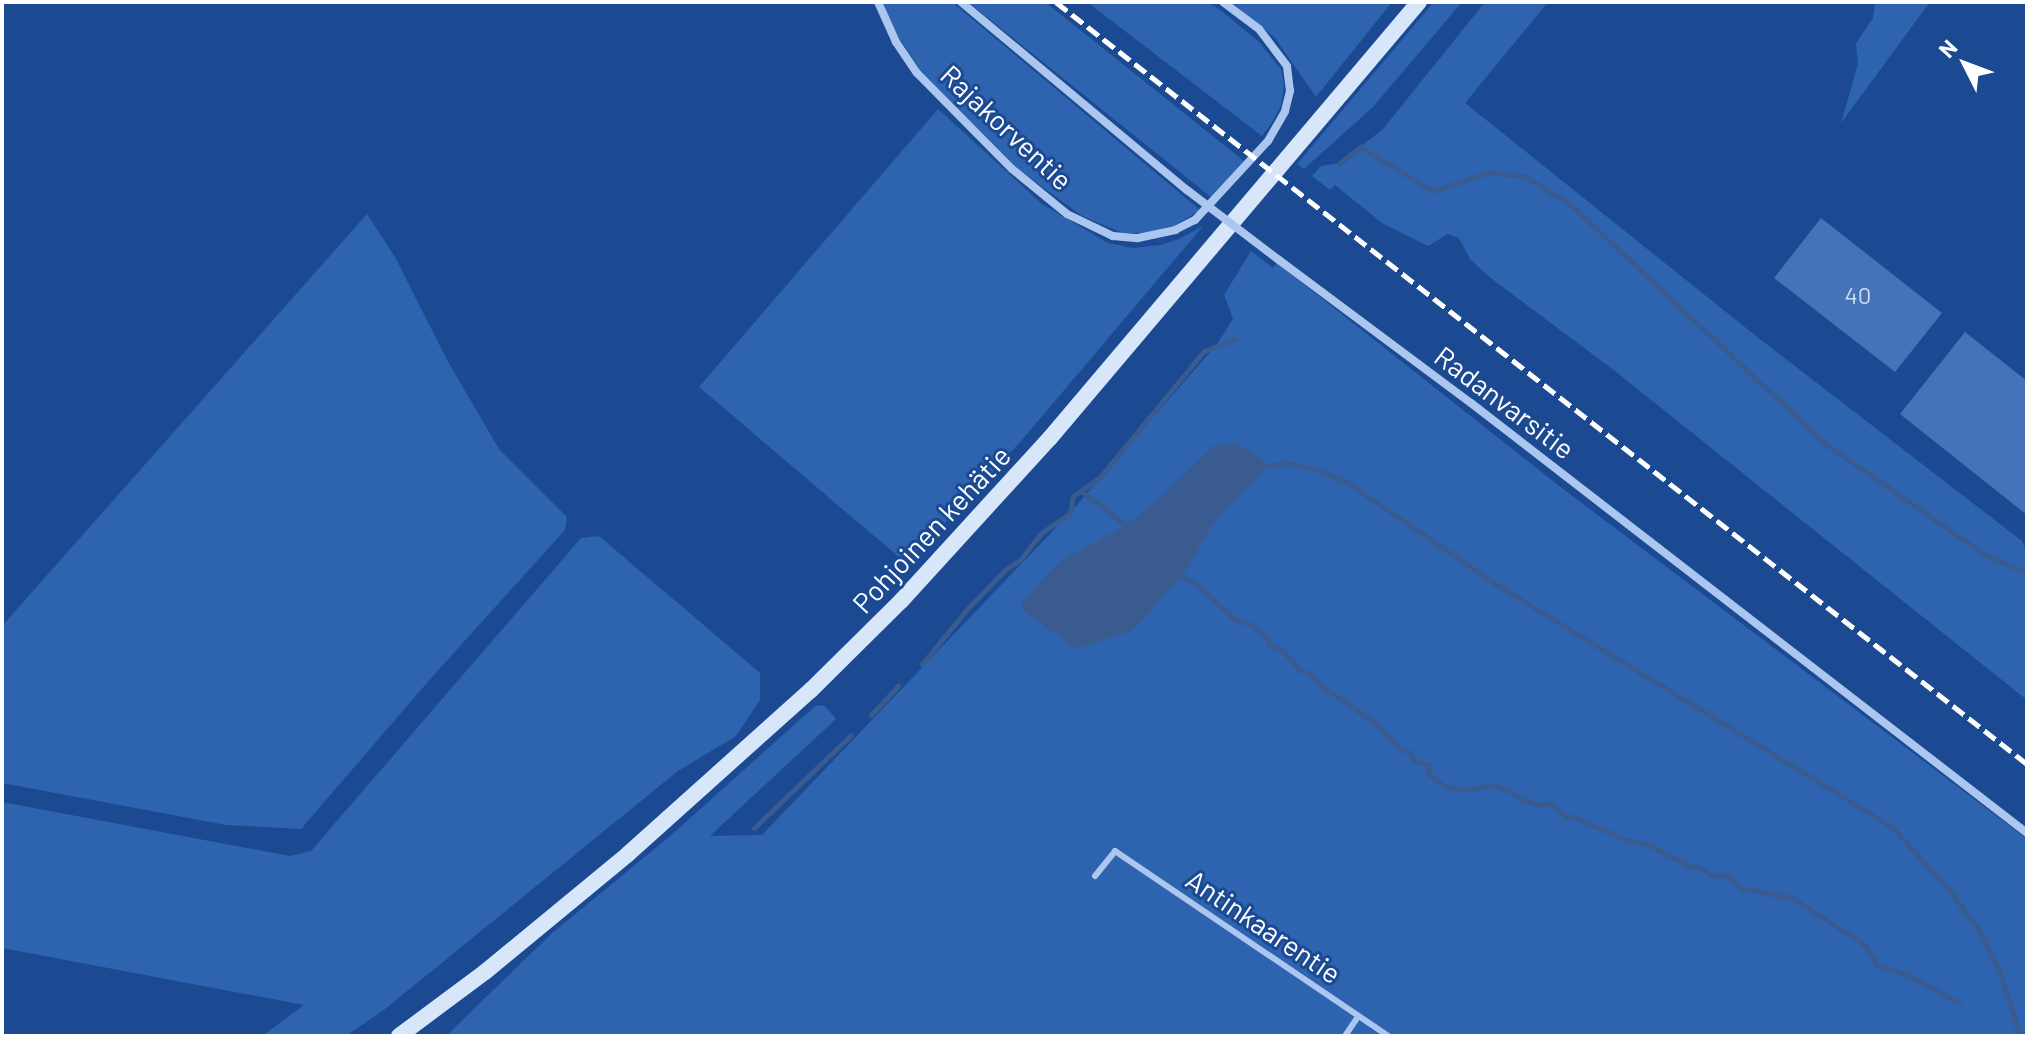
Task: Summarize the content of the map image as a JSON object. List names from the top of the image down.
{
  "streets": {
    "main road": ["Pohjoinen kehätie"],
    "street": ["Rajakorventie", "Radanvarsitie"],
    "lane": ["Antinkaarentie"]
  },
  "house_numbers": ["40"],
  "north": "top left"
}
